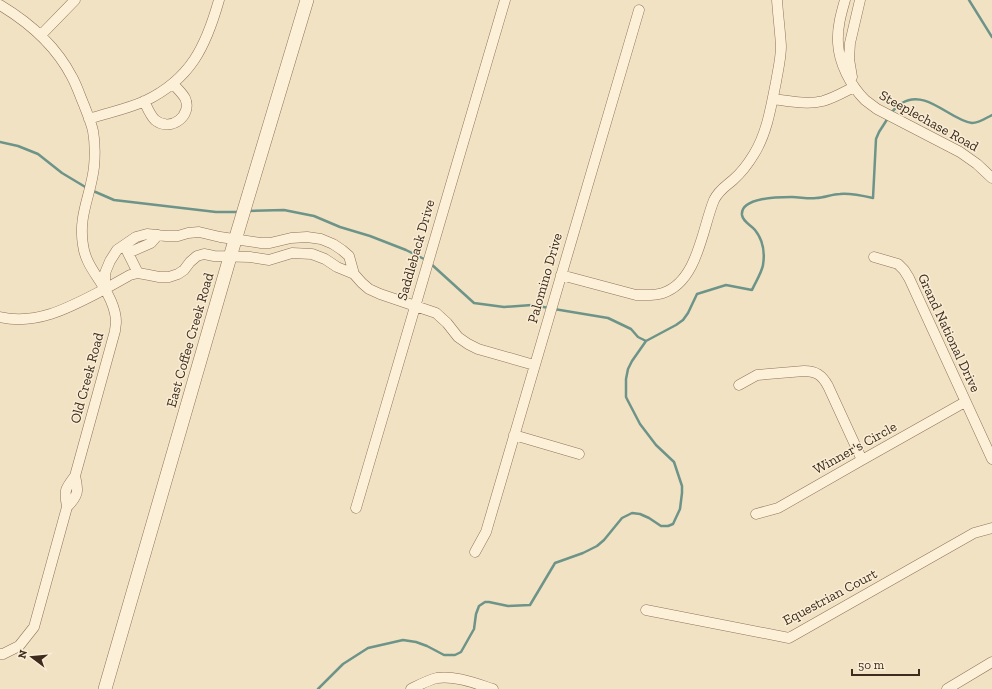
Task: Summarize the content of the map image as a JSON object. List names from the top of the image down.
{
  "streets": {
    "street": [
      "Steeplechase Road",
      "Saddleback Drive",
      "Palomino Drive",
      "Grand National Drive",
      "East Coffee Creek Road",
      "Old Creek Road",
      "Winner's Circle",
      "Equestrian Court"
    ]
  },
  "crossings": [
    ["Grand National Drive", "Winner's Circle"]
  ],
  "scale_bar": "50 m",
  "north": "left"
}
